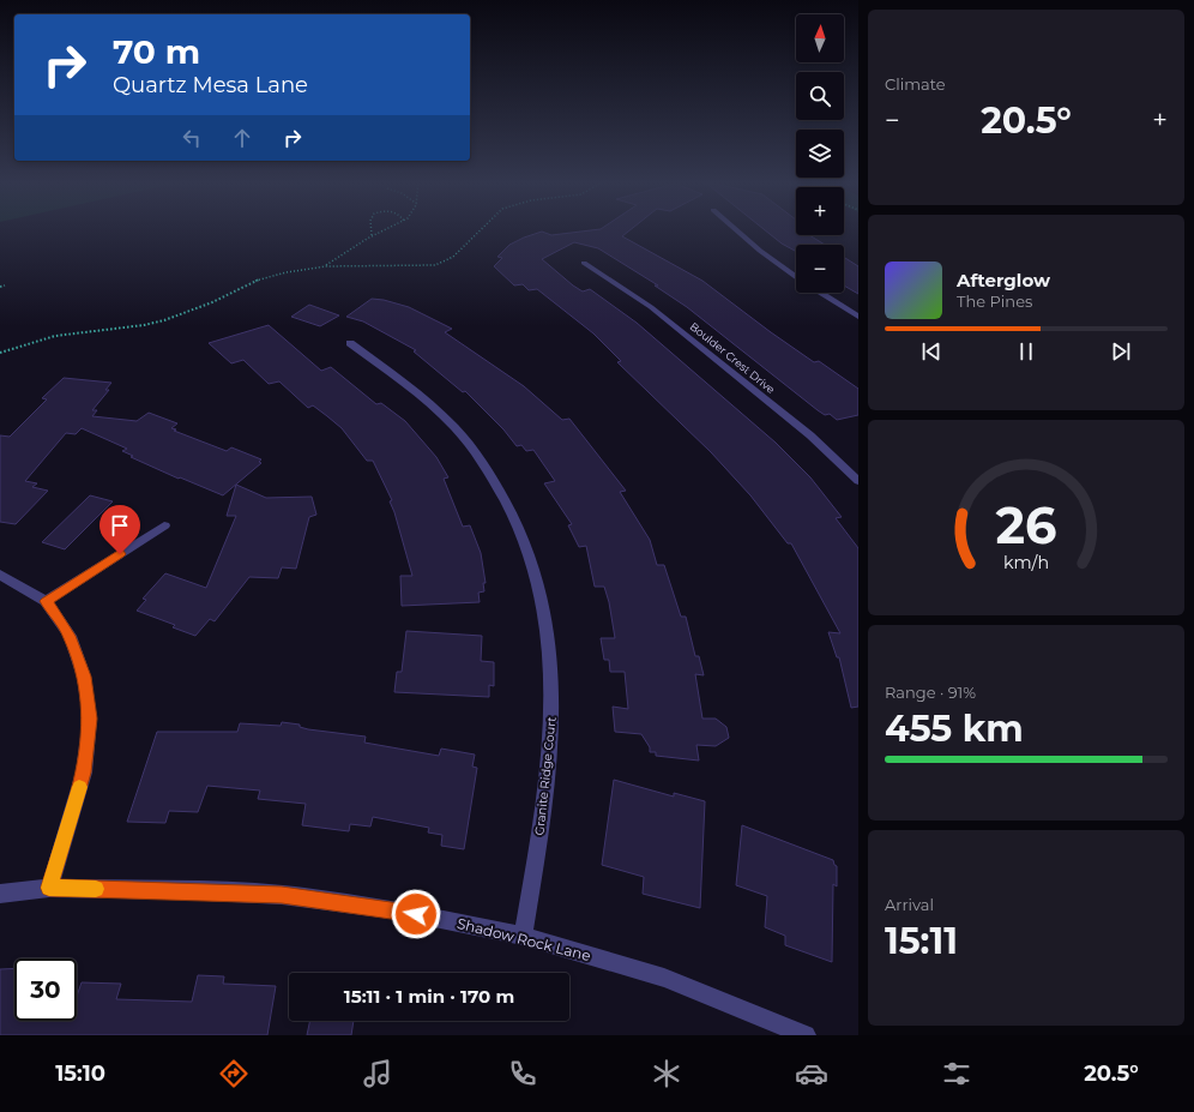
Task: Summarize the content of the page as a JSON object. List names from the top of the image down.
{
  "streets": {
    "street": ["Boulder Crest Drive", "Granite Ridge Court", "Shadow Rock Lane"]
  },
  "crossings": [
    ["Granite Ridge Court", "Shadow Rock Lane"]
  ],
  "north": "top",
  "page": {
    "tile": [
      "Climate",
      ["Range · 91%", "455 km"],
      ["Arrival", "15:11"]
    ],
    "map_buttons": ["+", "−"],
    "turn": ["70 m", "Quartz Mesa Lane"],
    "heat": ["−", "20.5°", "+"],
    "song": ["Afterglow", "The Pines"],
    "limit": "30",
    "trip": "15:11 · 1 min · 170 m",
    "tabs": ["15:10", "20.5°"],
    "gauge": ["26", "km/h"]
  }
}
